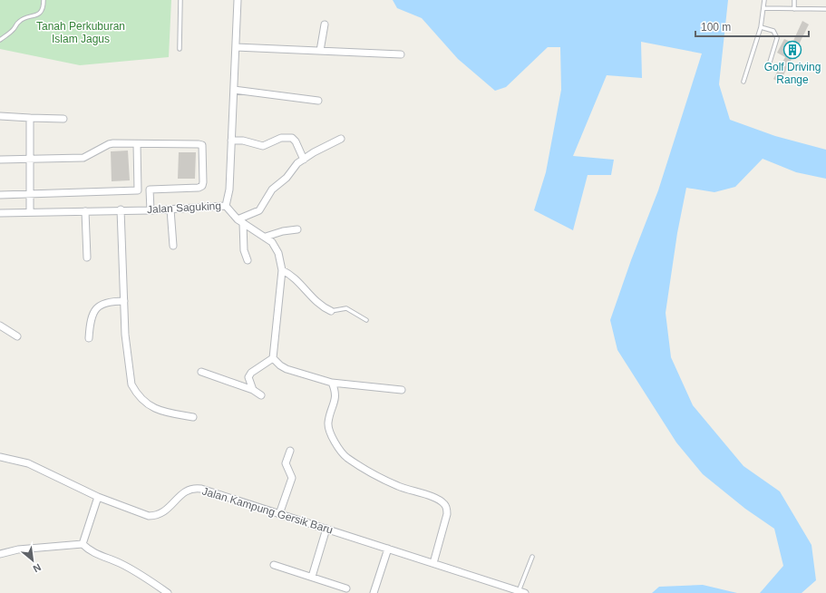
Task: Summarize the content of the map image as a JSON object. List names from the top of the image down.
{
  "streets": {
    "street": ["Jalan Saguking", "Jalan Kampung Gersik Baru"]
  },
  "parks": ["Tanah Perkuburan Islam Jagus"],
  "places": {
    "building": ["Golf Driving Range"]
  },
  "scale_bar": "100 m",
  "north": "bottom right"
}
